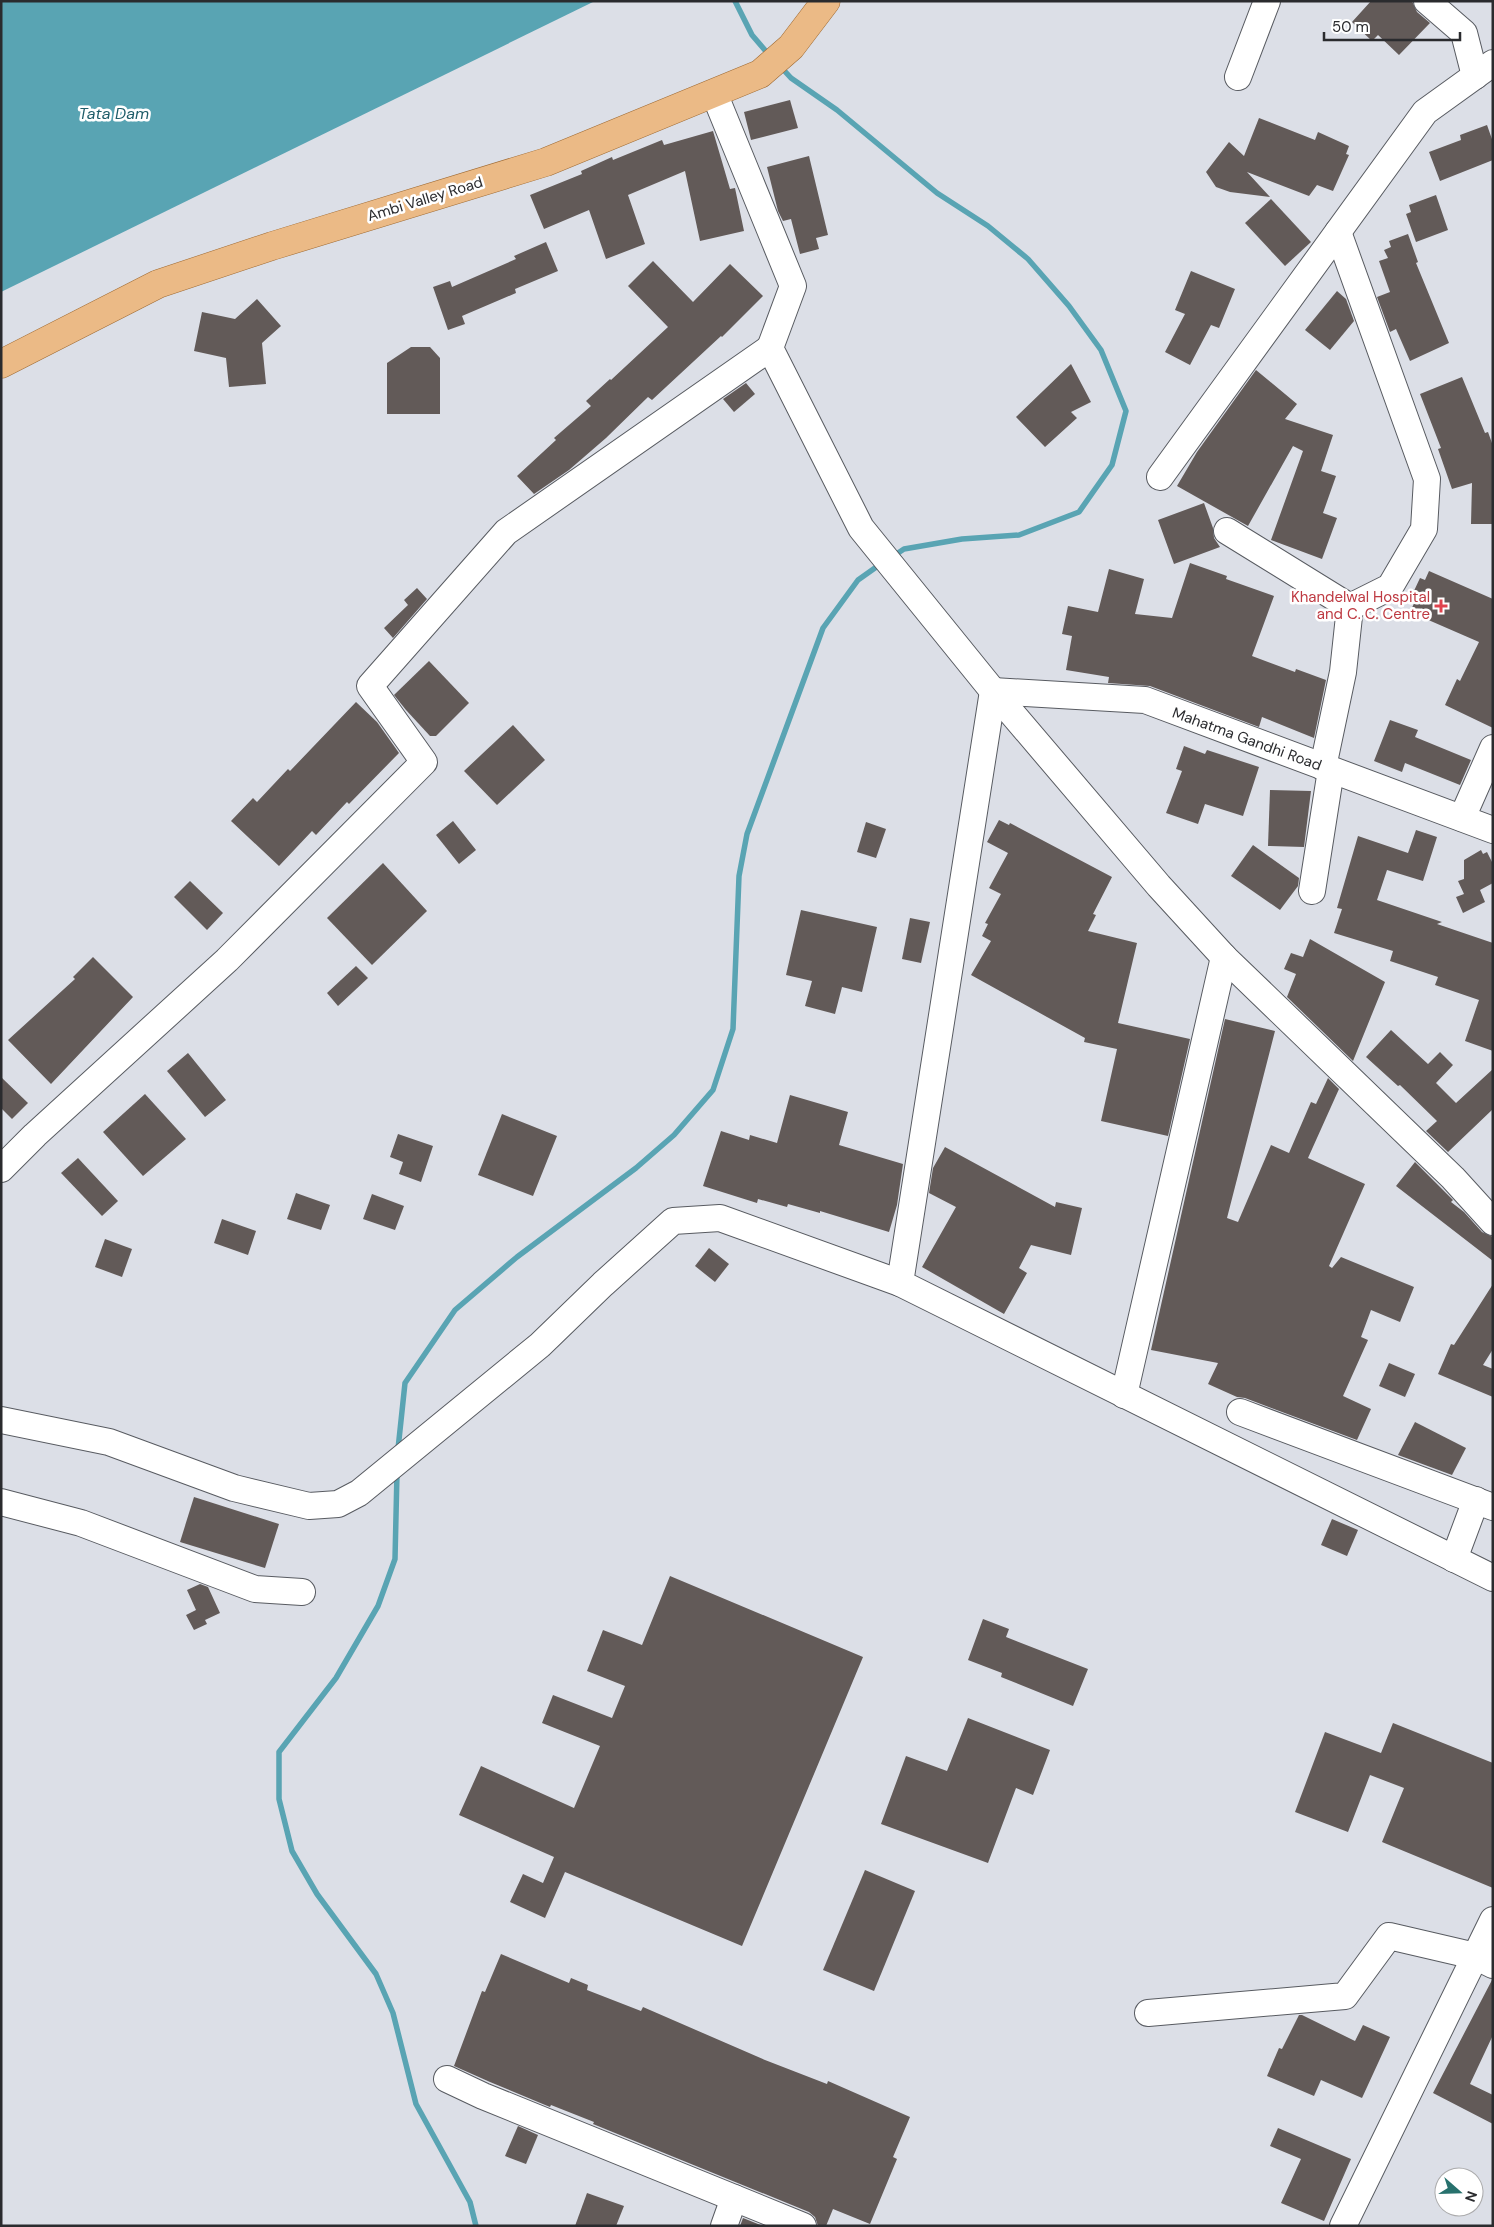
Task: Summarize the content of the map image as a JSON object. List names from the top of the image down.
{
  "streets": {
    "main road": ["Ambi Valley Road"],
    "street": ["Mahatma Gandhi Road"]
  },
  "water": ["Tata Dam"],
  "places": {
    "health": ["Khandelwal Hospital and C. C. Centre"]
  },
  "scale_bar": "50 m",
  "north": "right"
}
